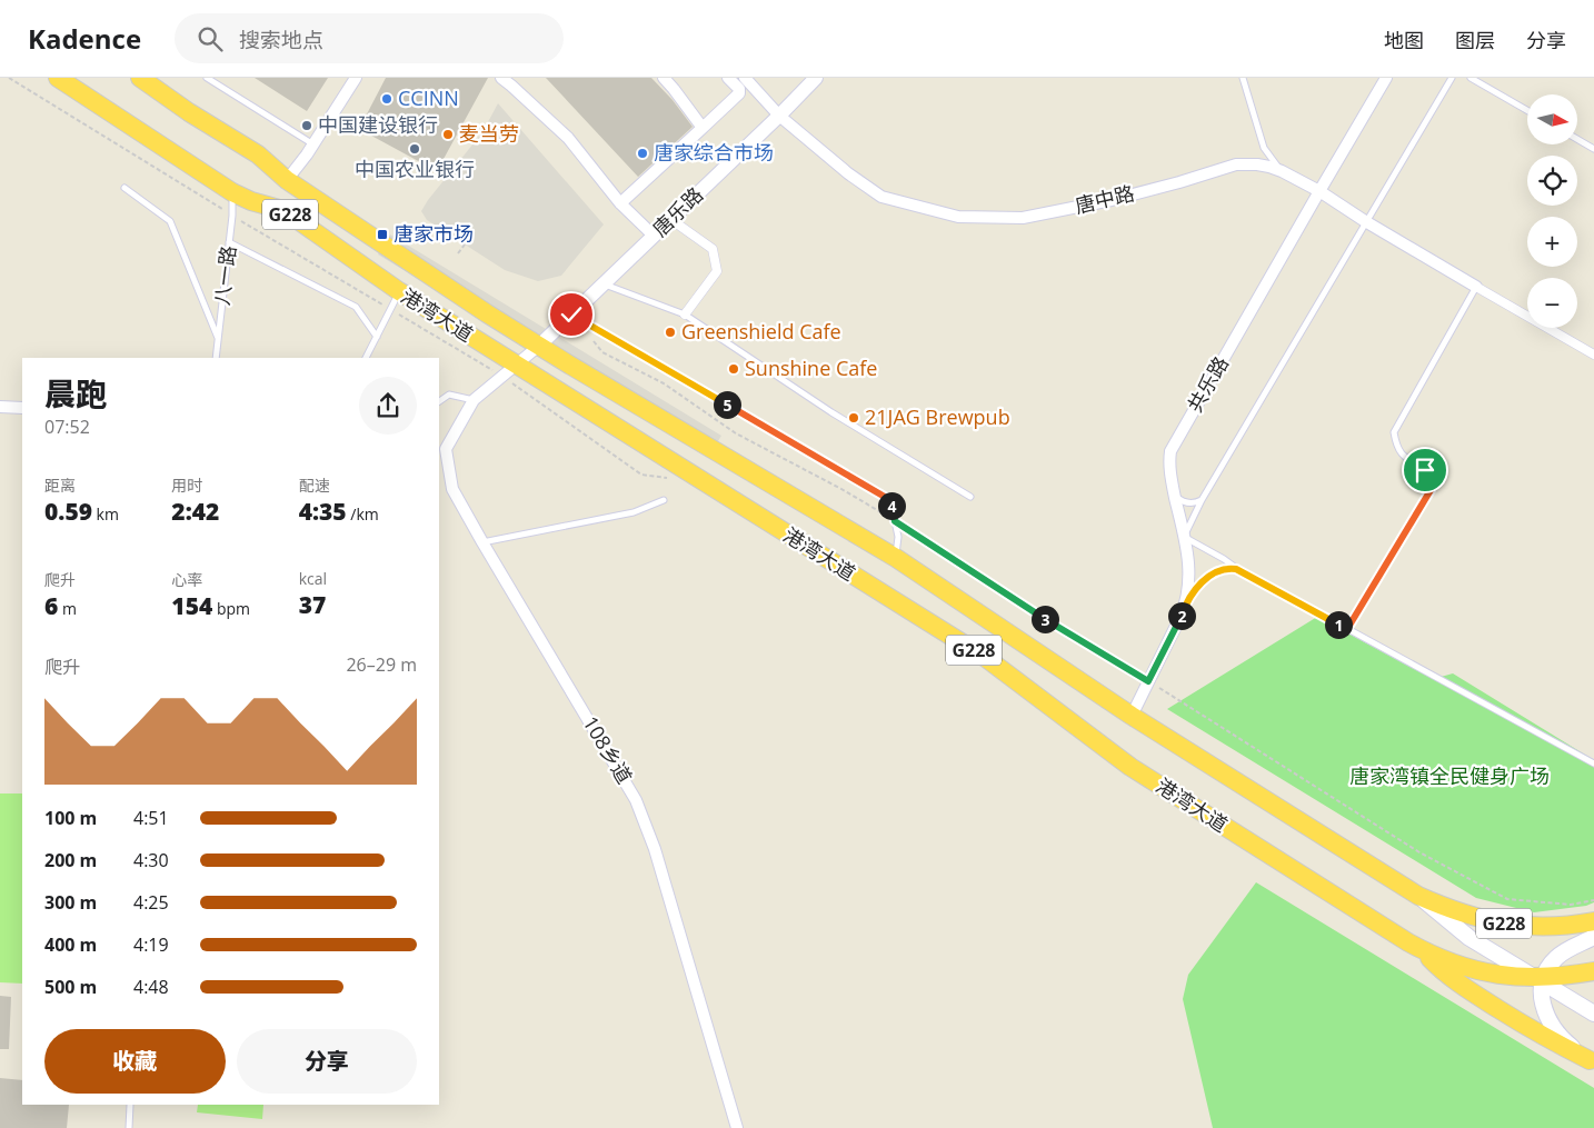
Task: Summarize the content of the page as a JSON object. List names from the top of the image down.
{
  "streets": {
    "highway": ["G228", "港湾大道"],
    "street": [
      "唐中路",
      "唐乐路",
      "共乐路",
      "108乡道"
    ],
    "lane": ["八一路"]
  },
  "crossings": [
    ["唐中路", "唐乐路"],
    ["唐中路", "共乐路"],
    ["唐乐路", "港湾大道"],
    ["唐乐路", "108乡道"],
    ["八一路", "港湾大道"],
    ["港湾大道", "共乐路"],
    ["港湾大道", "108乡道"]
  ],
  "parks": ["唐家湾镇全民健身广场"],
  "places": {
    "other": [
      "CCINN",
      "中国建设银行",
      "麦当劳",
      "中国农业银行",
      "唐家综合市场",
      "Greenshield Cafe",
      "Sunshine Cafe",
      "21JAG Brewpub"
    ],
    "transit": ["唐家市场"]
  },
  "north": "right",
  "page": {
    "header": "Kadence",
    "search": "搜索地点",
    "nav": ["地图", "图层", "分享"],
    "map_buttons": ["+", "−"],
    "heading": ["晨跑", "07:52"],
    "pins": [
      "5",
      "4",
      "2",
      "3",
      "1"
    ],
    "stats": [
      ["距离", "0.59 km"],
      ["用时", "2:42"],
      ["配速", "4:35 /km"],
      ["爬升", "6 m"],
      ["心率", "154 bpm"],
      ["kcal", "37"]
    ],
    "chart": ["爬升", "26–29 m"],
    "list": [
      {
        "name": "100 m",
        "note": "4:51"
      },
      {
        "name": "200 m",
        "note": "4:30"
      },
      {
        "name": "300 m",
        "note": "4:25"
      },
      {
        "name": "400 m",
        "note": "4:19"
      },
      {
        "name": "500 m",
        "note": "4:48"
      }
    ],
    "buttons": ["收藏", "分享"]
  }
}
